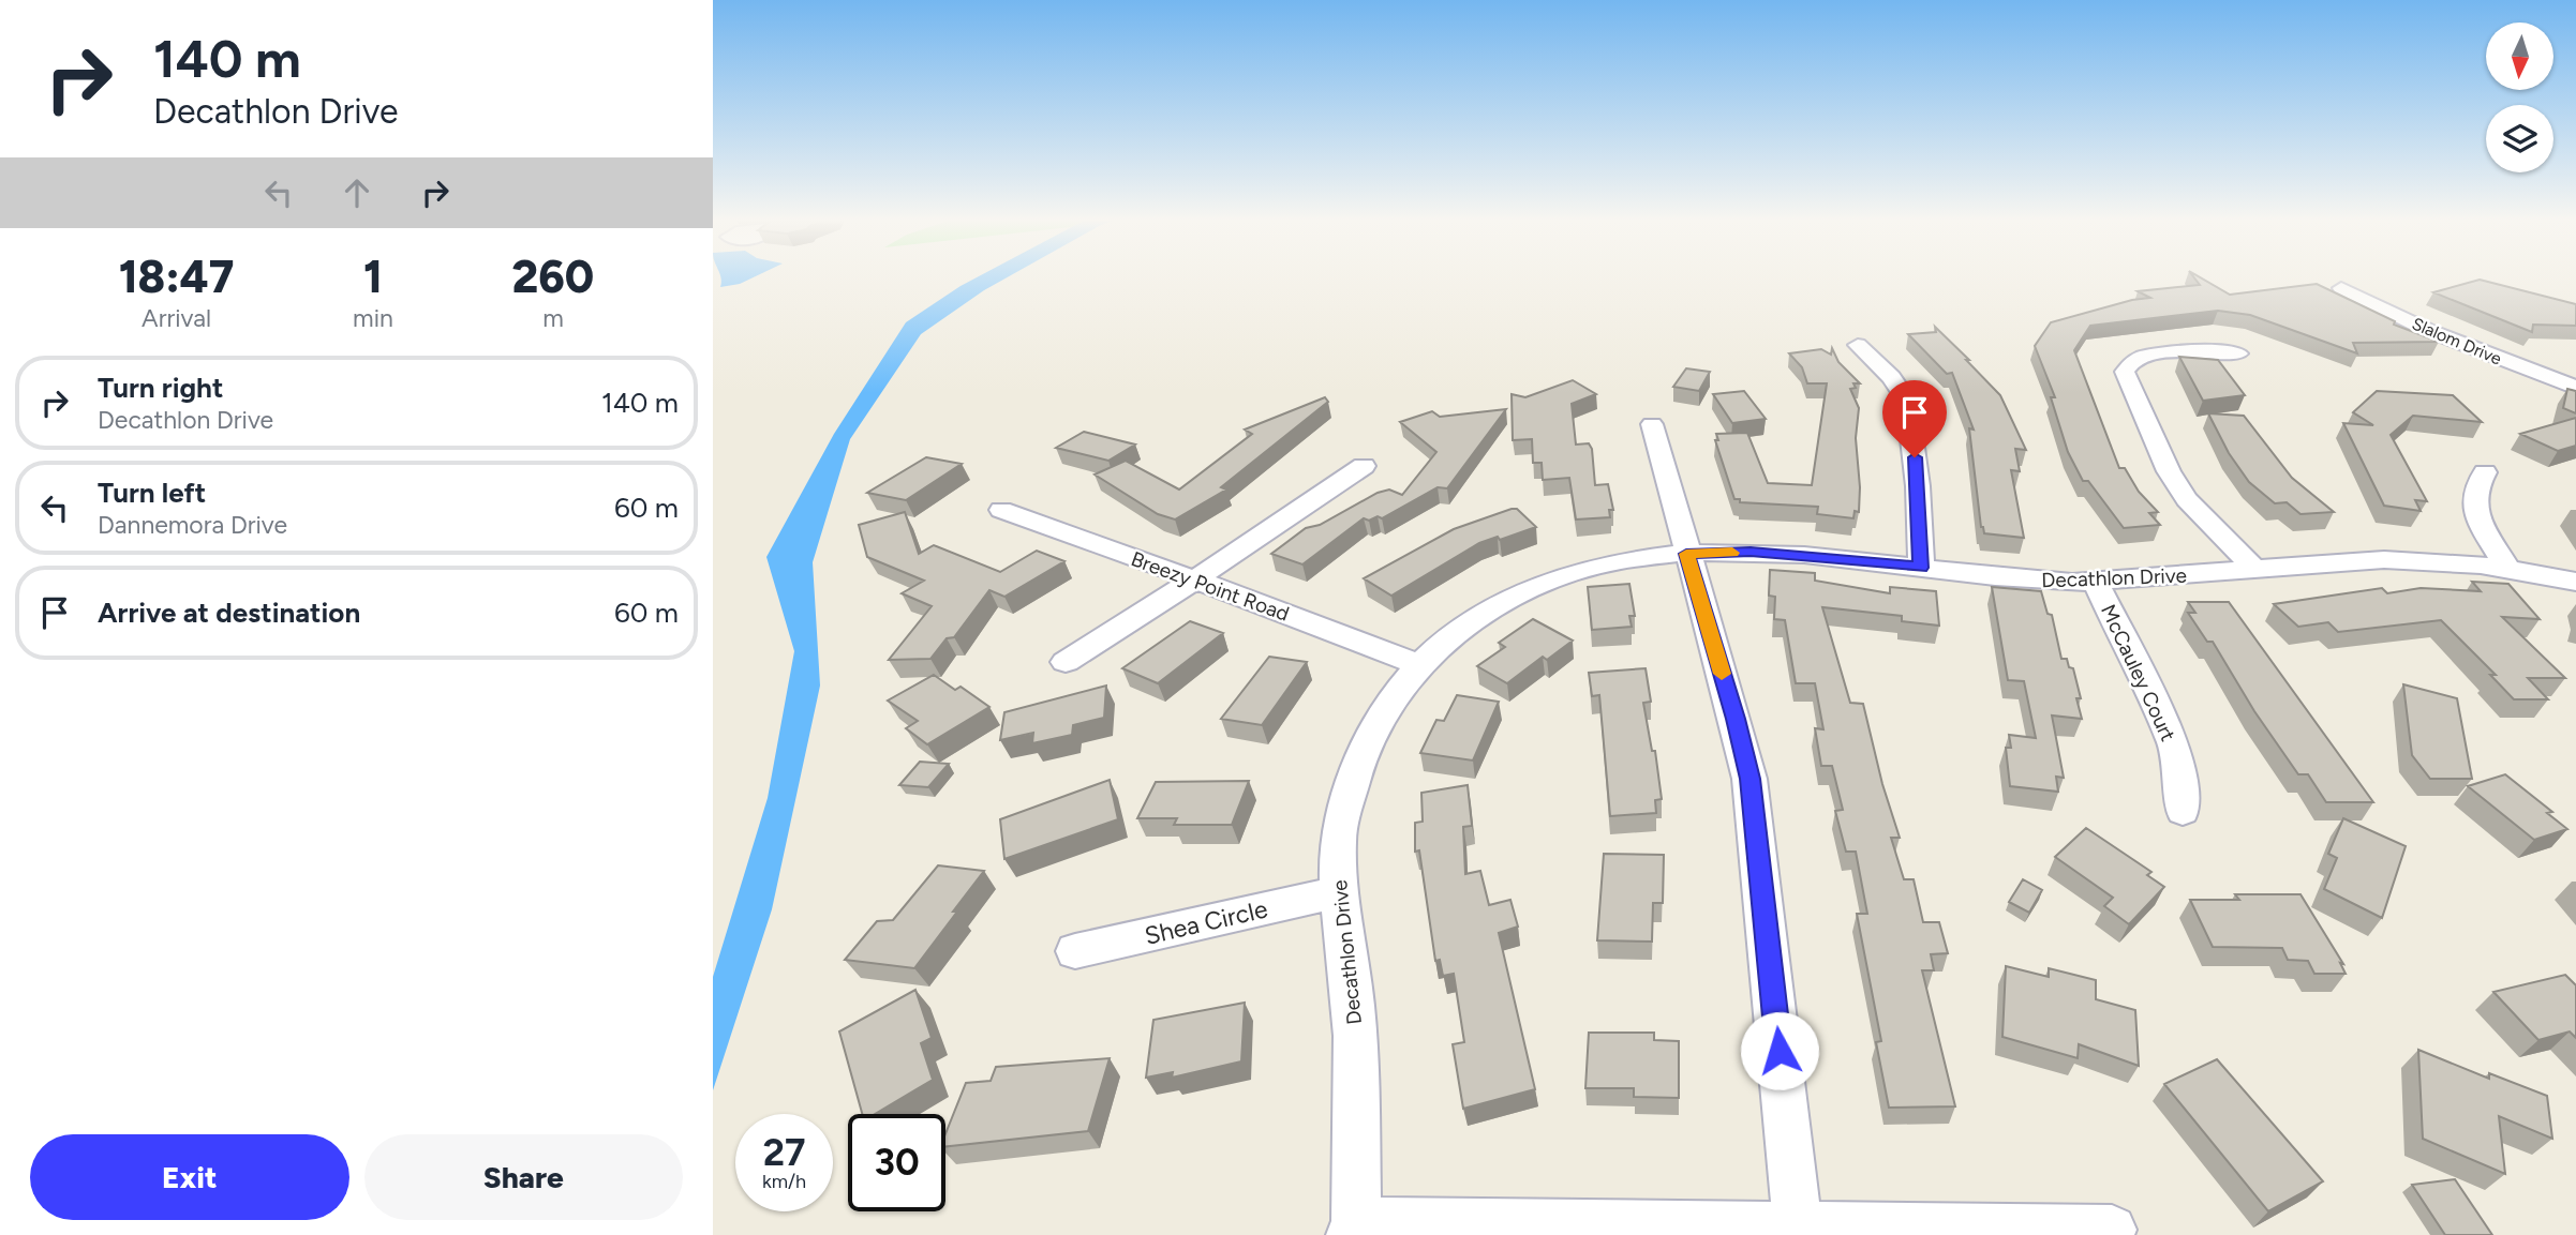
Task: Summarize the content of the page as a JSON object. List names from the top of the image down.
{
  "streets": {
    "street": [
      "Slalom Drive",
      "Decathlon Drive",
      "Breezy Point Road",
      "McCauley Court",
      "Shea Circle"
    ]
  },
  "crossings": [
    ["Decathlon Drive", "Breezy Point Road"],
    ["Decathlon Drive", "McCauley Court"],
    ["Decathlon Drive", "Shea Circle"]
  ],
  "north": "bottom",
  "page": {
    "turn": ["140 m", "Decathlon Drive"],
    "eta": [
      "18:47",
      "Arrival",
      "1",
      "min",
      "260",
      "m"
    ],
    "list": [
      {
        "name": "Turn right",
        "note": "Decathlon Drive",
        "value": "140 m"
      },
      {
        "name": "Turn left",
        "note": "Dannemora Drive",
        "value": "60 m"
      },
      {
        "name": "Arrive at destination",
        "value": "60 m"
      }
    ],
    "speed": "27 km/h",
    "limit": "30",
    "buttons": ["Exit", "Share"]
  }
}
